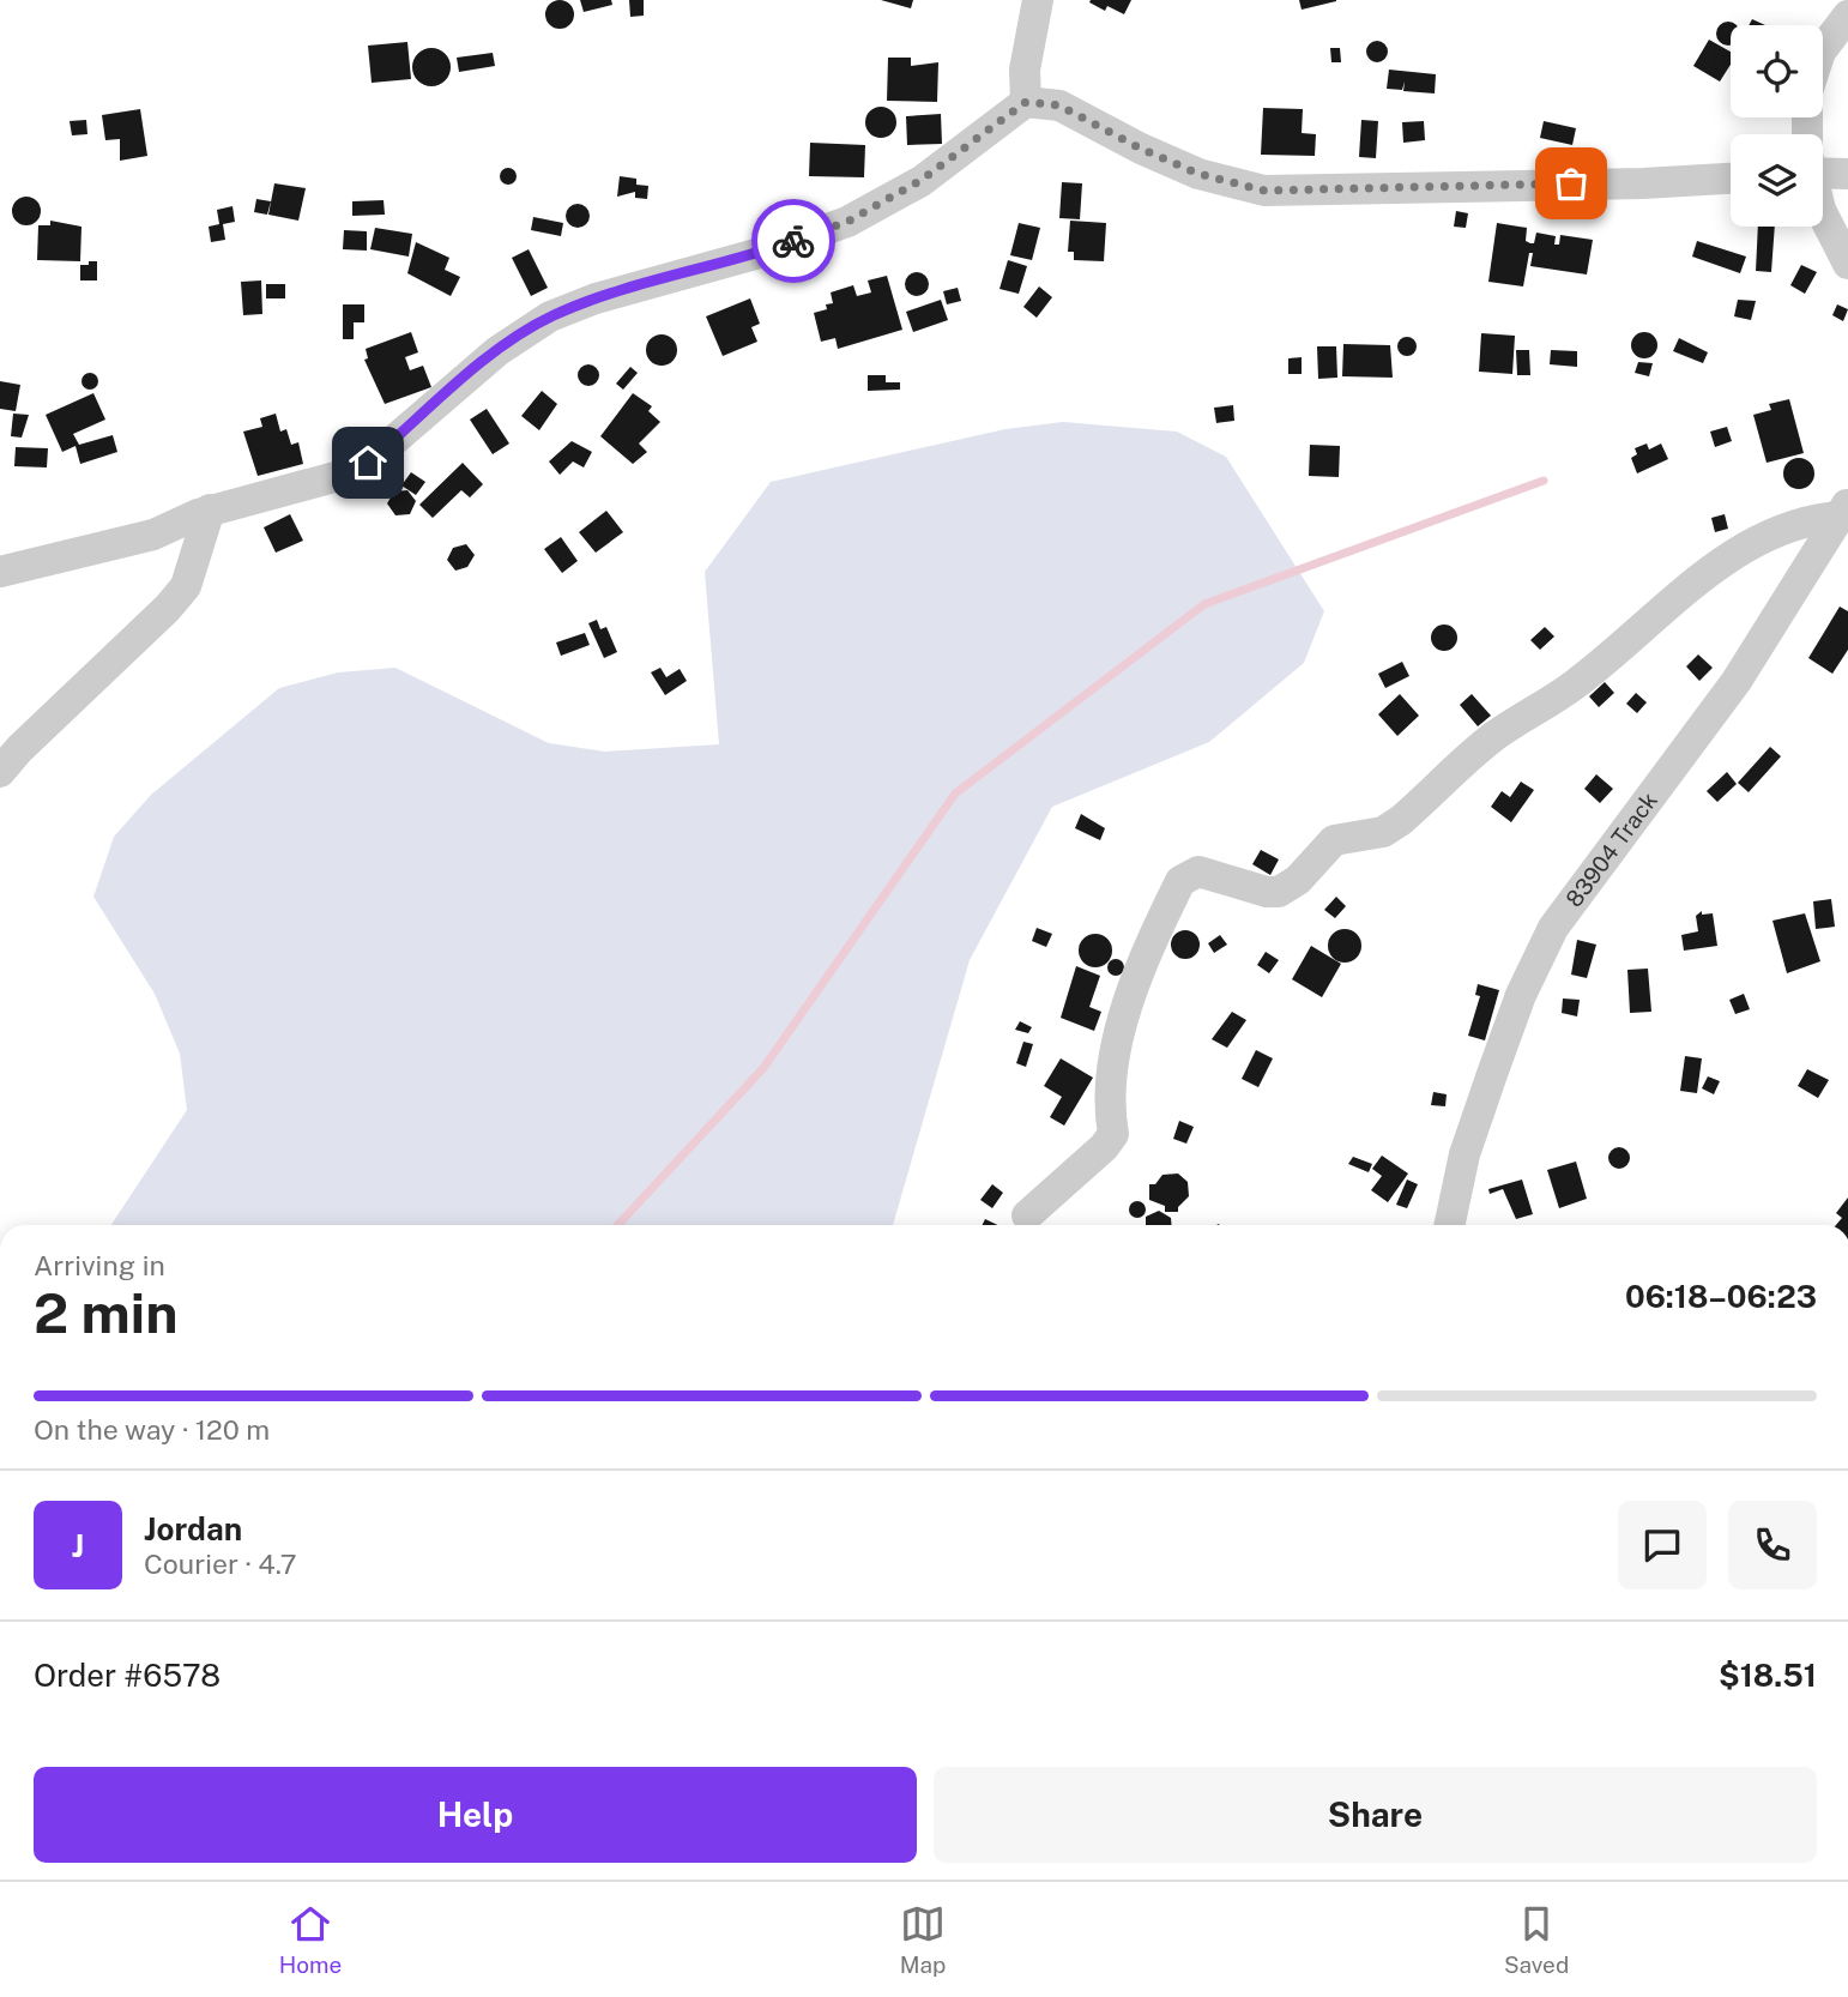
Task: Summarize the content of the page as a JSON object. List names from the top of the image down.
{
  "streets": {
    "street": ["83904 Track"]
  },
  "page": {
    "heading": ["2 min", "Arriving in", "06:18–06:23"],
    "panel": [
      "Jordan",
      "Courier · 4.7",
      "Order #6578",
      "$18.51"
    ],
    "bar": "On the way · 120 m",
    "round": "J",
    "buttons": ["Help", "Share"],
    "tabs": ["Home", "Map", "Saved"]
  }
}
